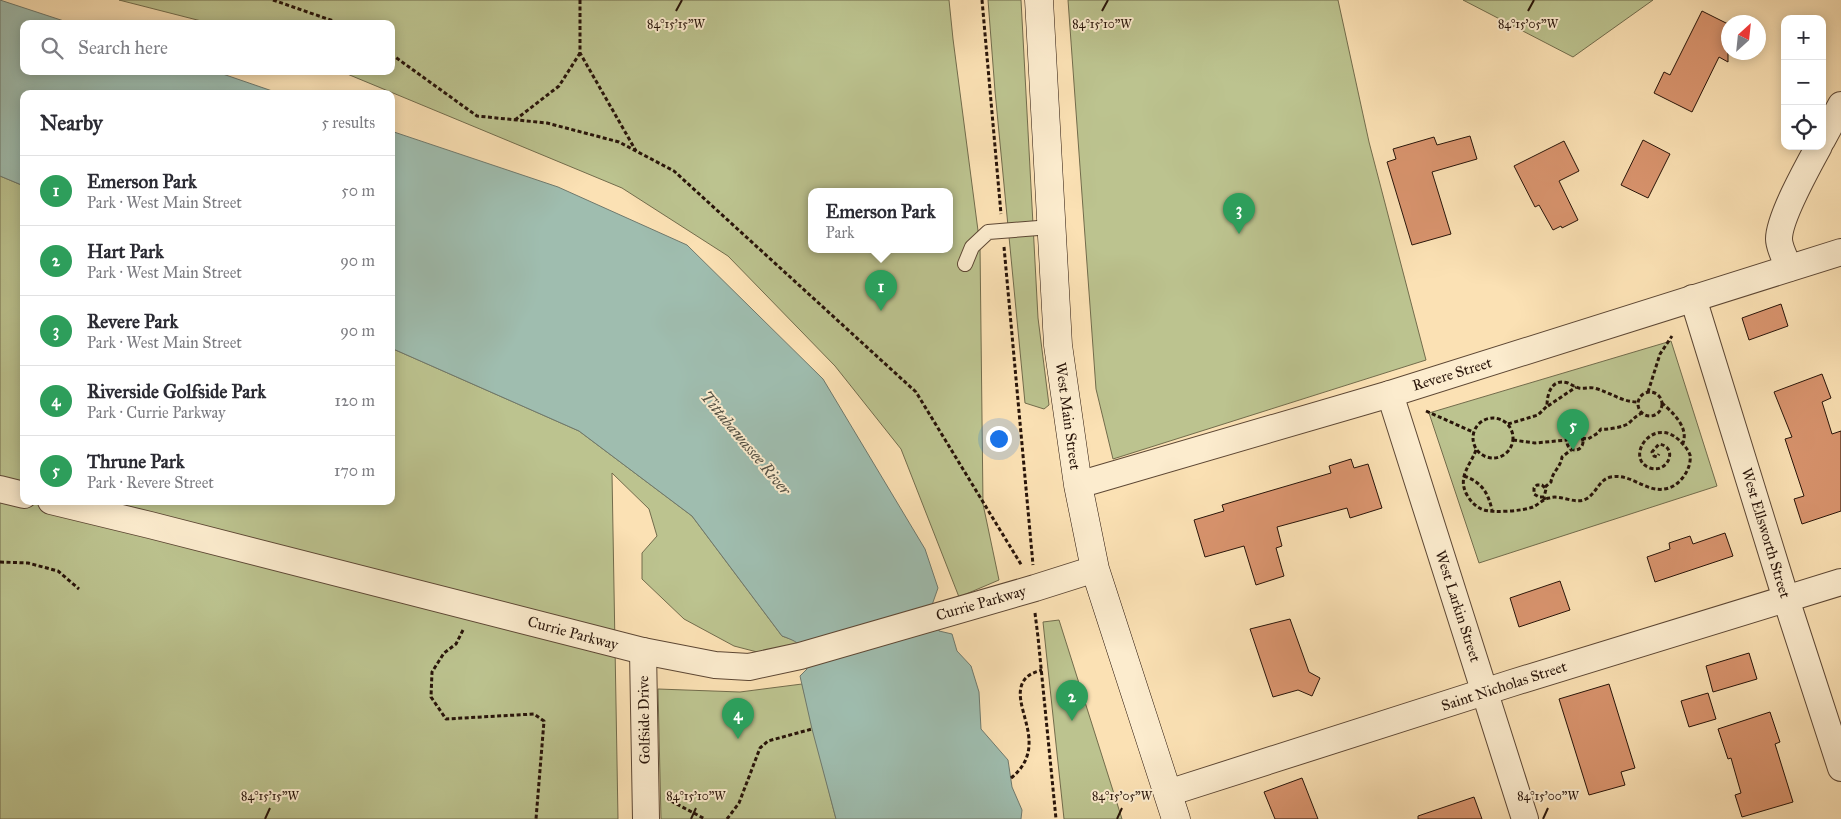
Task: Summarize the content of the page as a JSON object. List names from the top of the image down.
{
  "streets": {
    "street": [
      "Revere Street",
      "West Main Street",
      "West Ellsworth Street",
      "Currie Parkway",
      "West Larkin Street",
      "Saint Nicholas Street",
      "Golfside Drive"
    ]
  },
  "crossings": [
    ["Revere Street", "West Main Street"],
    ["Revere Street", "West Ellsworth Street"],
    ["Revere Street", "West Larkin Street"],
    ["West Main Street", "Currie Parkway"],
    ["West Main Street", "Saint Nicholas Street"],
    ["West Ellsworth Street", "Saint Nicholas Street"],
    ["Currie Parkway", "Golfside Drive"],
    ["West Larkin Street", "Saint Nicholas Street"]
  ],
  "water": ["Tittabawassee River"],
  "north": "top right",
  "page": {
    "map_buttons": ["+", "−"],
    "search": "Search here",
    "heading": ["Nearby", "5 results"],
    "list": [
      {
        "mark": "1",
        "name": "Emerson Park",
        "note": "Park · West Main Street",
        "value": "50 m"
      },
      {
        "mark": "2",
        "name": "Hart Park",
        "note": "Park · West Main Street",
        "value": "90 m"
      },
      {
        "mark": "3",
        "name": "Revere Park",
        "note": "Park · West Main Street",
        "value": "90 m"
      },
      {
        "mark": "4",
        "name": "Riverside Golfside Park",
        "note": "Park · Currie Parkway",
        "value": "120 m"
      },
      {
        "mark": "5",
        "name": "Thrune Park",
        "note": "Park · Revere Street",
        "value": "170 m"
      }
    ],
    "popup": ["Emerson Park", "Park"],
    "pins": [
      "3",
      "1",
      "5",
      "2",
      "4"
    ]
  },
  "coordinates": [
    "84°15'15\"W",
    "84°15'10\"W",
    "84°15'05\"W",
    "84°15'00\"W"
  ]
}
